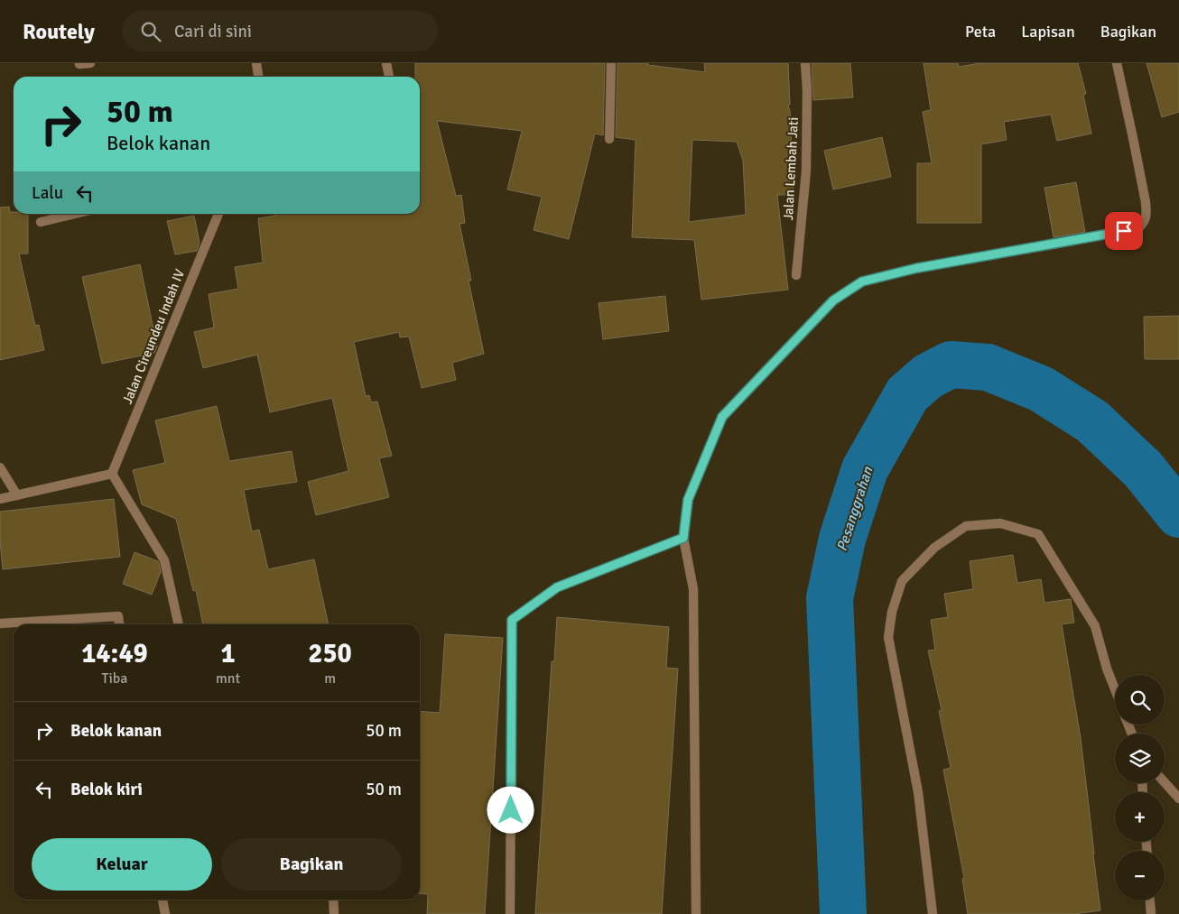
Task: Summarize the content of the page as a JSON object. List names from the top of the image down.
{
  "streets": {
    "street": ["Jalan Lembah Jati", "Jalan Cireundeu Indah IV"]
  },
  "water": ["Pesanggrahan"],
  "page": {
    "header": "Routely",
    "search": "Cari di sini",
    "nav": ["Peta", "Lapisan", "Bagikan"],
    "turn": ["50 m", "Belok kanan"],
    "then": "Lalu",
    "eta": [
      "14:49",
      "Tiba",
      "1",
      "mnt",
      "250",
      "m"
    ],
    "map_buttons": ["+", "−"],
    "list": [
      {
        "name": "Belok kanan",
        "value": "50 m"
      },
      {
        "name": "Belok kiri",
        "value": "50 m"
      }
    ],
    "buttons": ["Keluar", "Bagikan"]
  }
}
